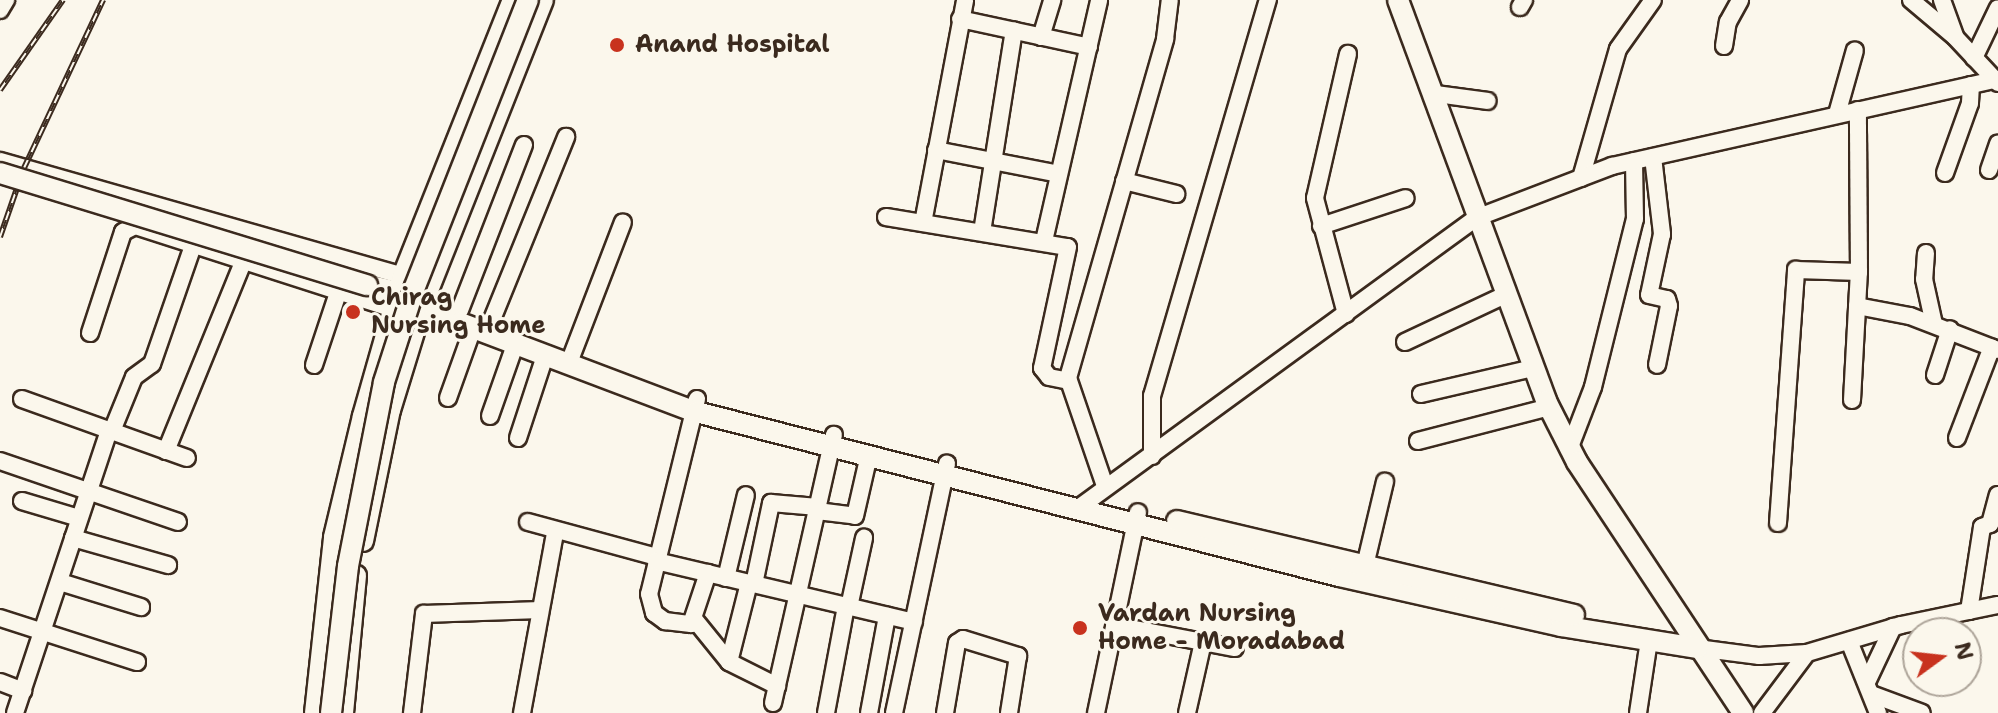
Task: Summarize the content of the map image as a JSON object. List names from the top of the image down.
{
  "places": ["Anand Hospital", "Chirag Nursing Home", "Vardan Nursing Home - Moradabad"],
  "north": "right"
}
